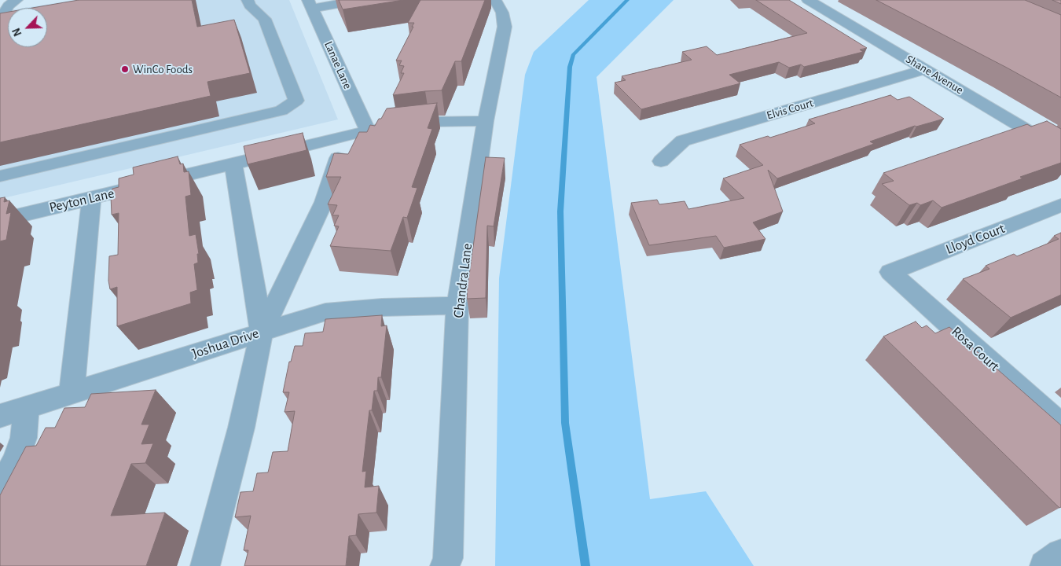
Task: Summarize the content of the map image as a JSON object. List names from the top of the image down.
{
  "streets": {
    "street": [
      "Lanae Lane",
      "Shane Avenue",
      "Elvis Court",
      "Peyton Lane",
      "Lloyd Court",
      "Chandra Lane",
      "Joshua Drive",
      "Rosa Court"
    ]
  },
  "crossings": [
    ["Lanae Lane", "Peyton Lane"],
    ["Shane Avenue", "Elvis Court"],
    ["Peyton Lane", "Chandra Lane"],
    ["Lloyd Court", "Rosa Court"],
    ["Chandra Lane", "Joshua Drive"]
  ],
  "places": ["WinCo Foods"],
  "north": "bottom left"
}
